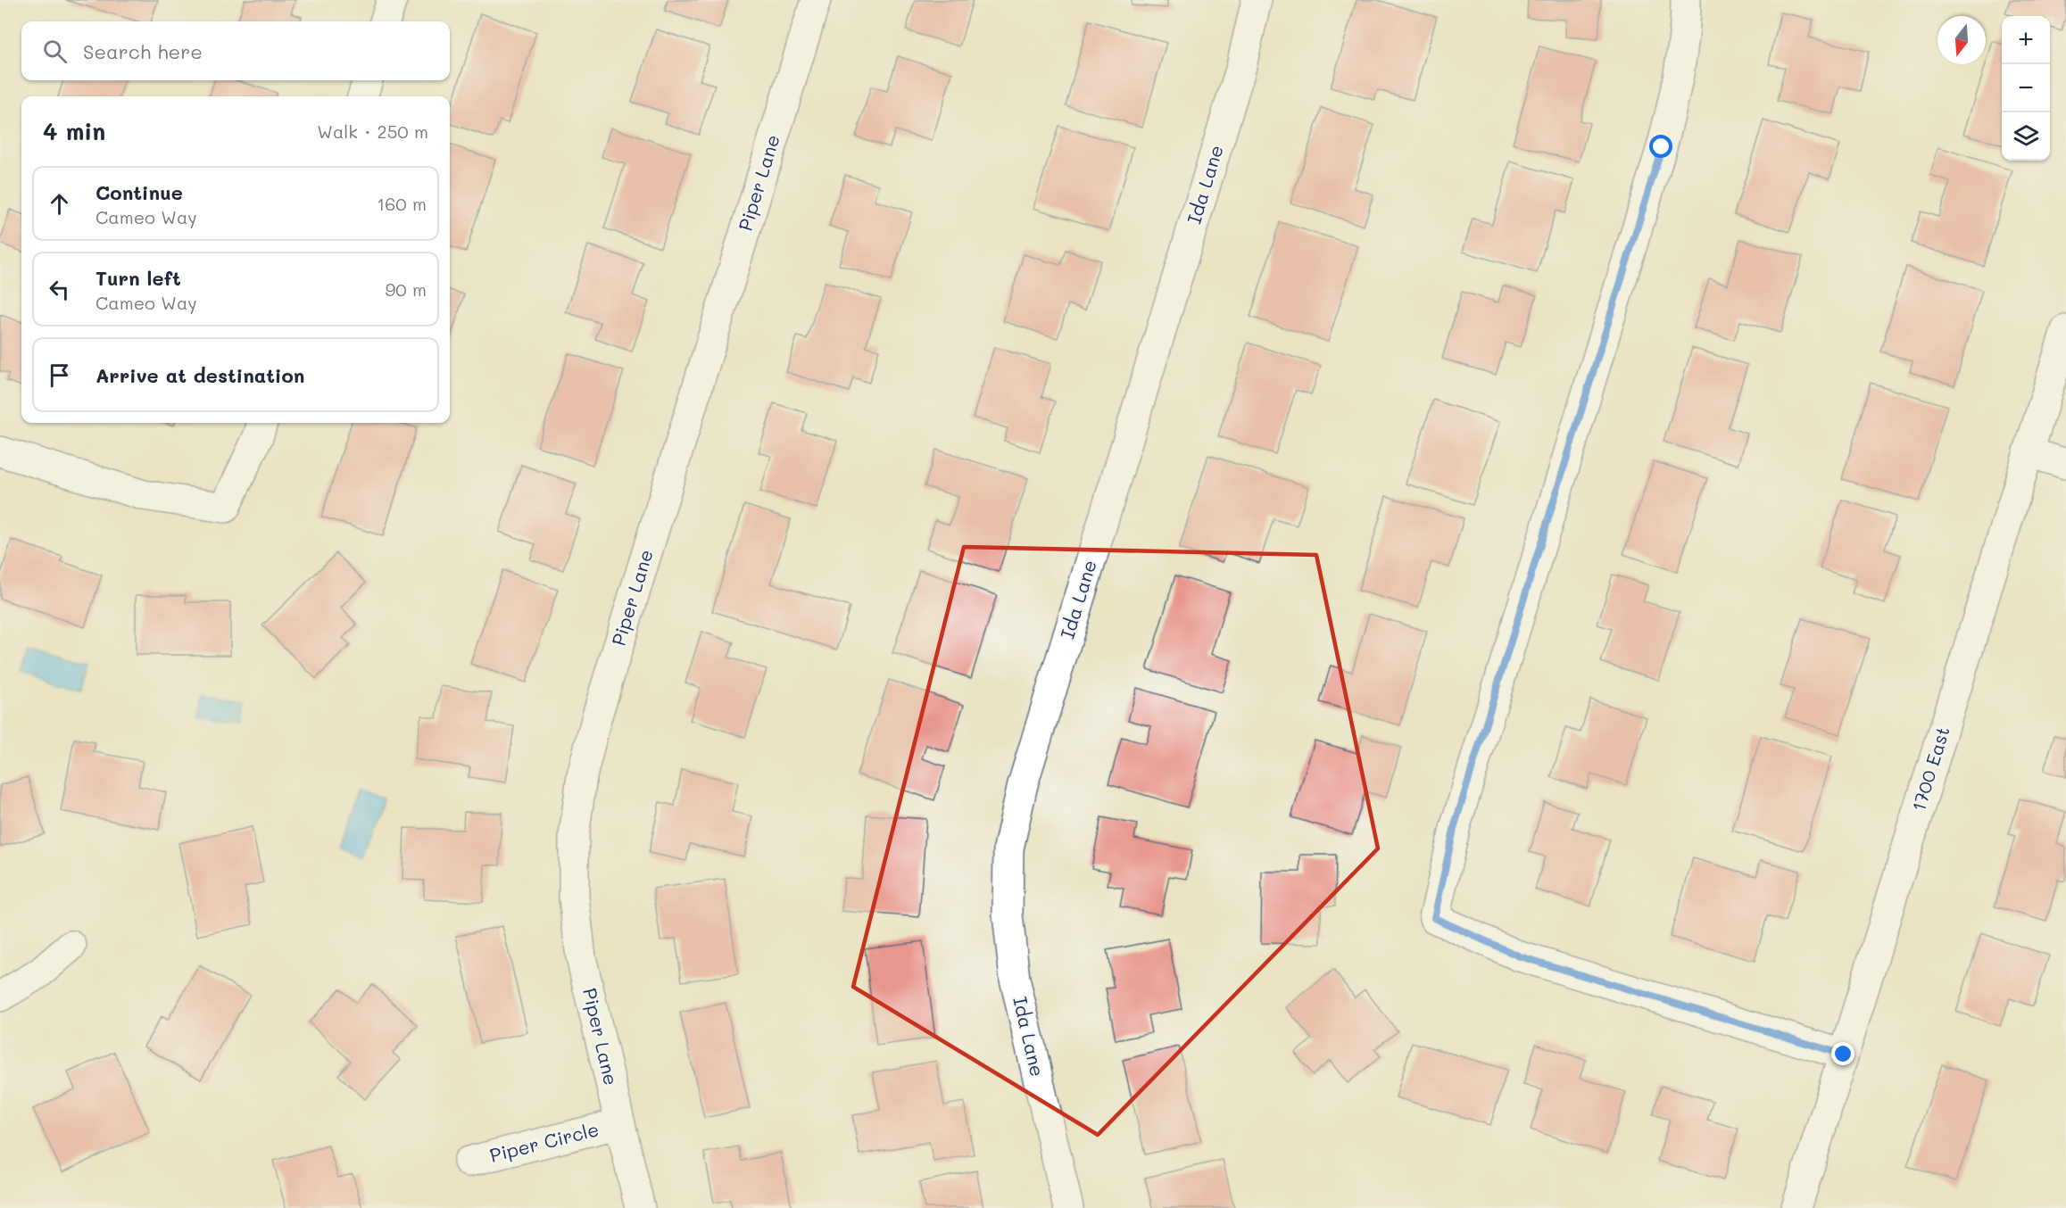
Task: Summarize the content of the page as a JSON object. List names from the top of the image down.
{
  "streets": {
    "street": [
      "Piper Lane",
      "Ida Lane",
      "1700 East",
      "Piper Circle"
    ]
  },
  "crossings": [
    ["Piper Lane", "Piper Circle"]
  ],
  "north": "bottom",
  "page": {
    "map_buttons": ["+", "−"],
    "search": "Search here",
    "heading": ["4 min", "Walk · 250 m"],
    "list": [
      ["Continue", "Cameo Way", "160 m"],
      ["Turn left", "Cameo Way", "90 m"],
      "Arrive at destination"
    ]
  }
}
